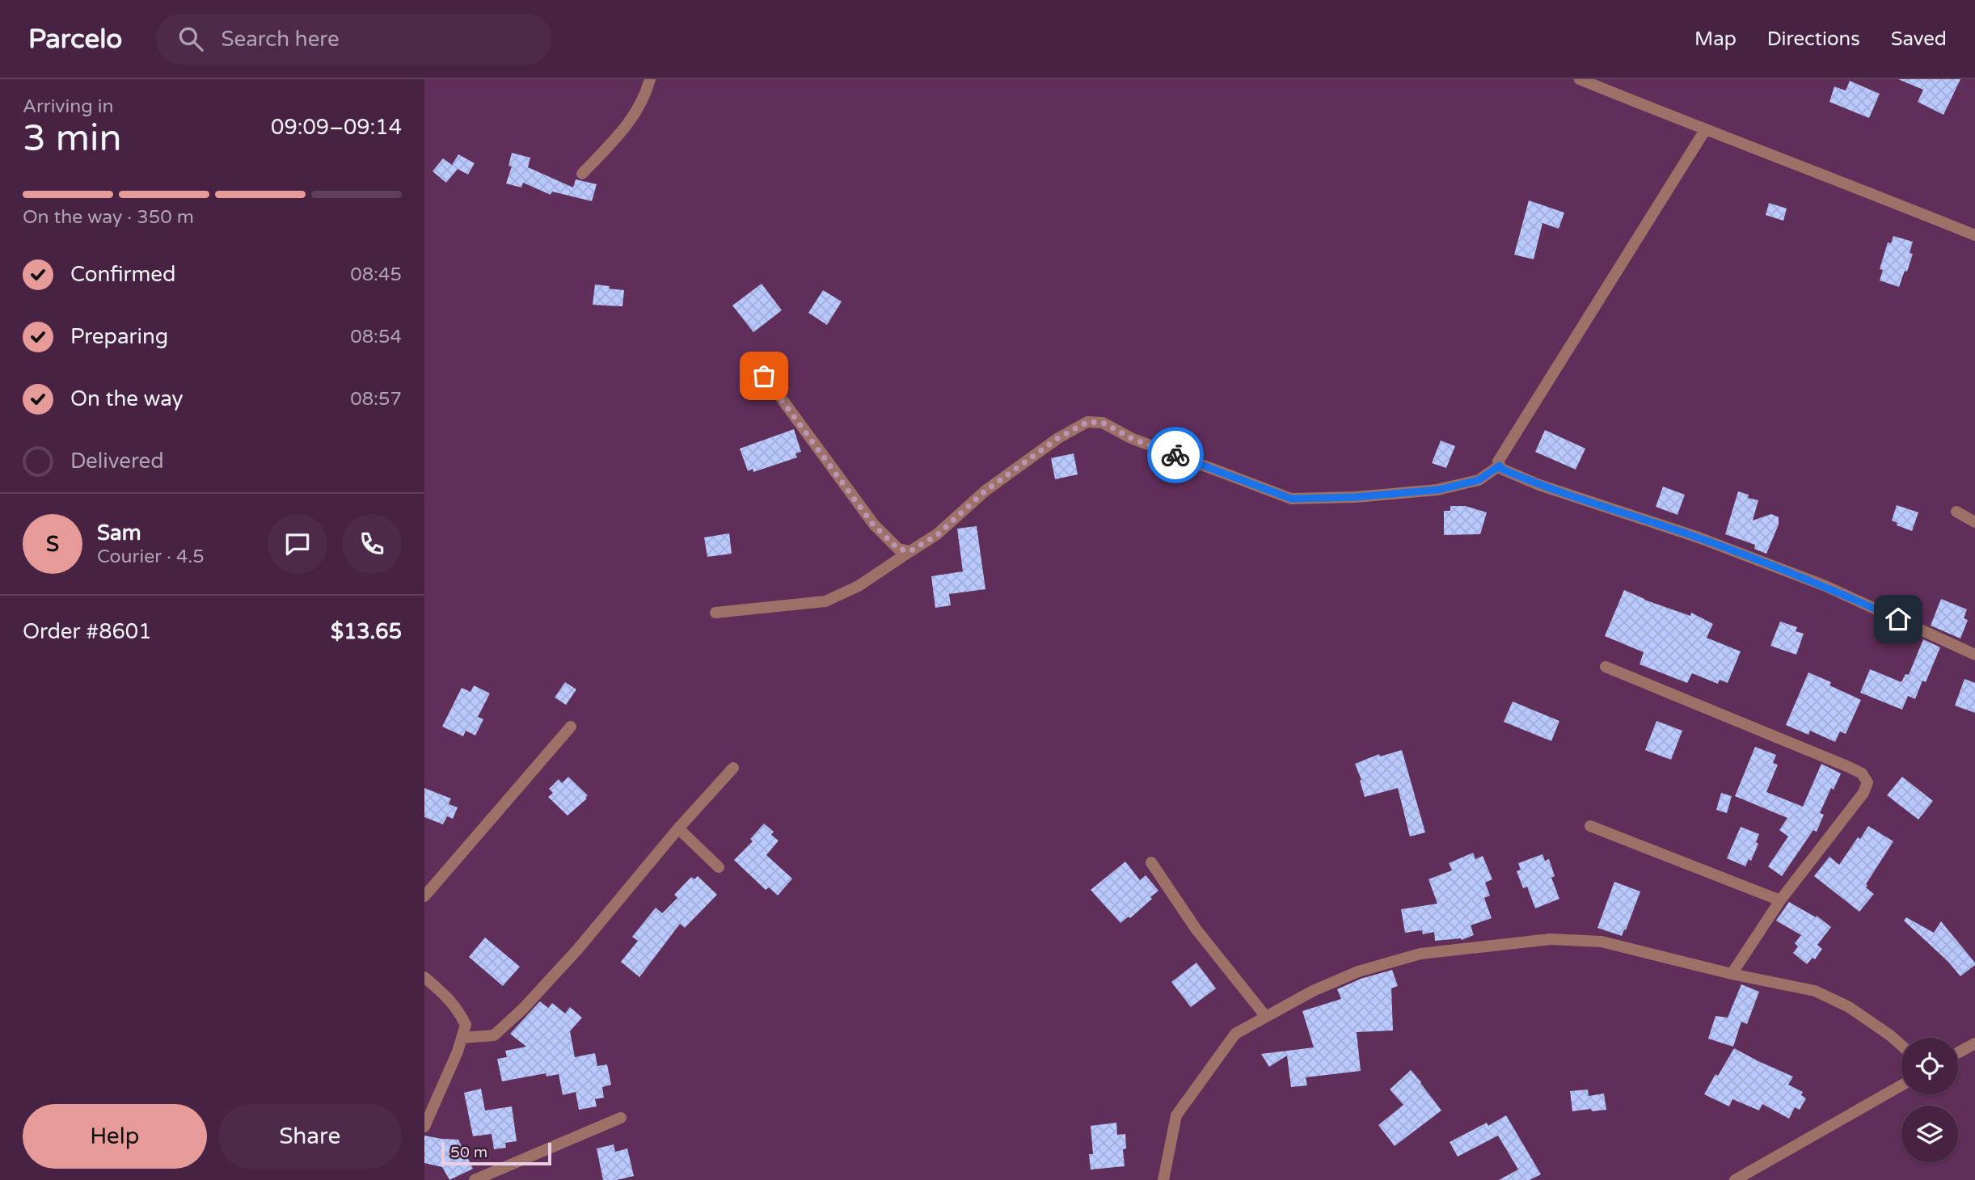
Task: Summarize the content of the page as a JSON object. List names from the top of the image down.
{
  "scale_bar": "50 m",
  "page": {
    "header": "Parcelo",
    "search": "Search here",
    "nav": ["Map", "Directions", "Saved"],
    "heading": ["3 min", "Arriving in", "09:09–09:14"],
    "panel": [
      "Sam",
      "Courier · 4.5",
      "Order #8601",
      "$13.65"
    ],
    "bar": "On the way · 350 m",
    "list": [
      ["Confirmed", "08:45"],
      ["Preparing", "08:54"],
      ["On the way", "08:57"],
      "Delivered"
    ],
    "round": "S",
    "buttons": ["Help", "Share"],
    "scale": "50 m"
  }
}
